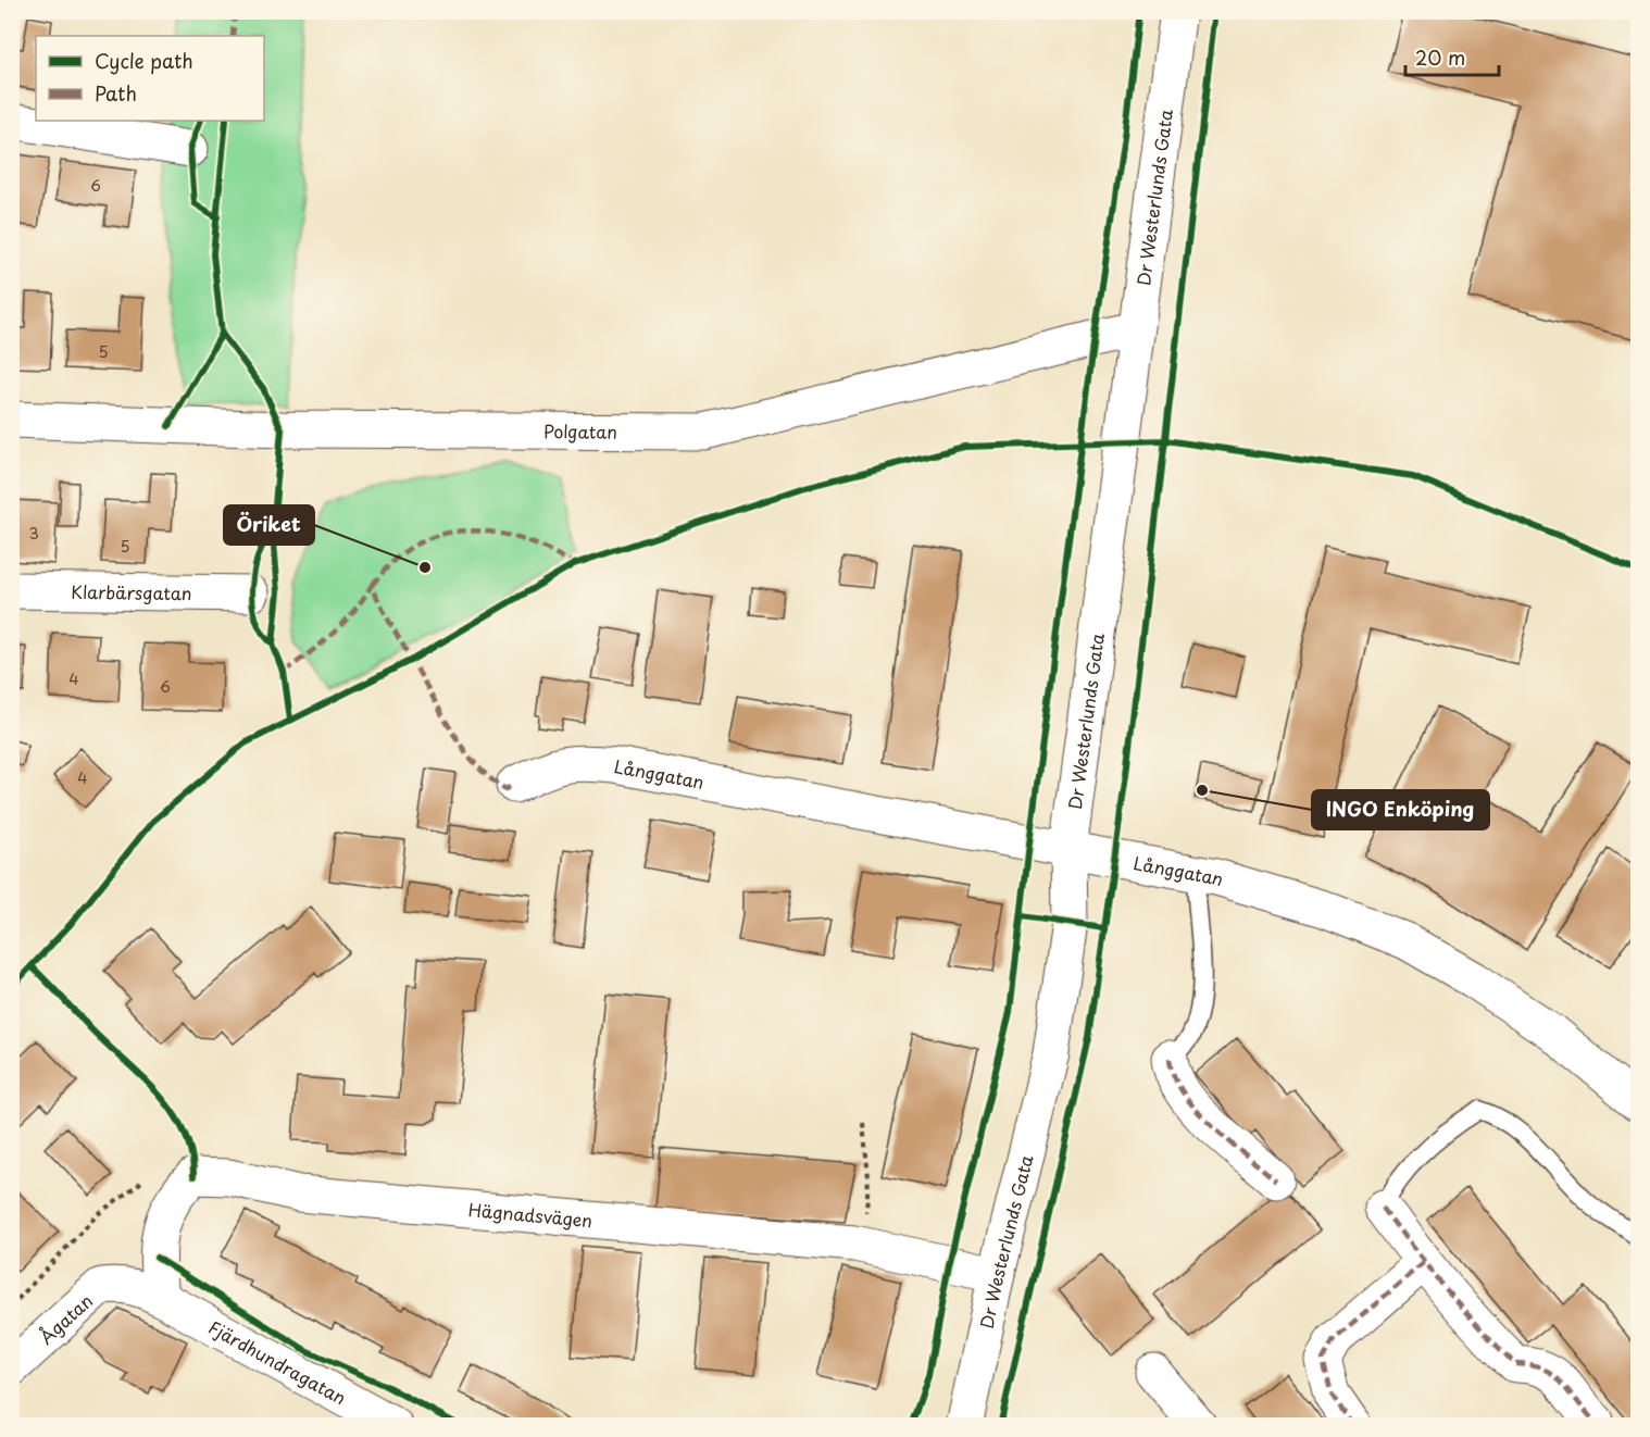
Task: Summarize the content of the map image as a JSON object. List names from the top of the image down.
{
  "streets": {
    "street": [
      "Dr Westerlunds Gata",
      "Polgatan",
      "Klarbärsgatan",
      "Långgatan",
      "Hägnadsvägen",
      "Ågatan",
      "Fjärdhundragatan"
    ]
  },
  "crossings": [
    ["Dr Westerlunds Gata", "Polgatan"],
    ["Dr Westerlunds Gata", "Långgatan"],
    ["Dr Westerlunds Gata", "Hägnadsvägen"],
    ["Hägnadsvägen", "Ågatan"],
    ["Hägnadsvägen", "Fjärdhundragatan"],
    ["Ågatan", "Fjärdhundragatan"]
  ],
  "places": ["Öriket", "INGO Enköping"],
  "house_numbers": [
    "6",
    "5",
    "3",
    "5",
    "4",
    "6",
    "4"
  ],
  "legend": ["Cycle path", "Path"],
  "scale_bar": "20 m"
}
